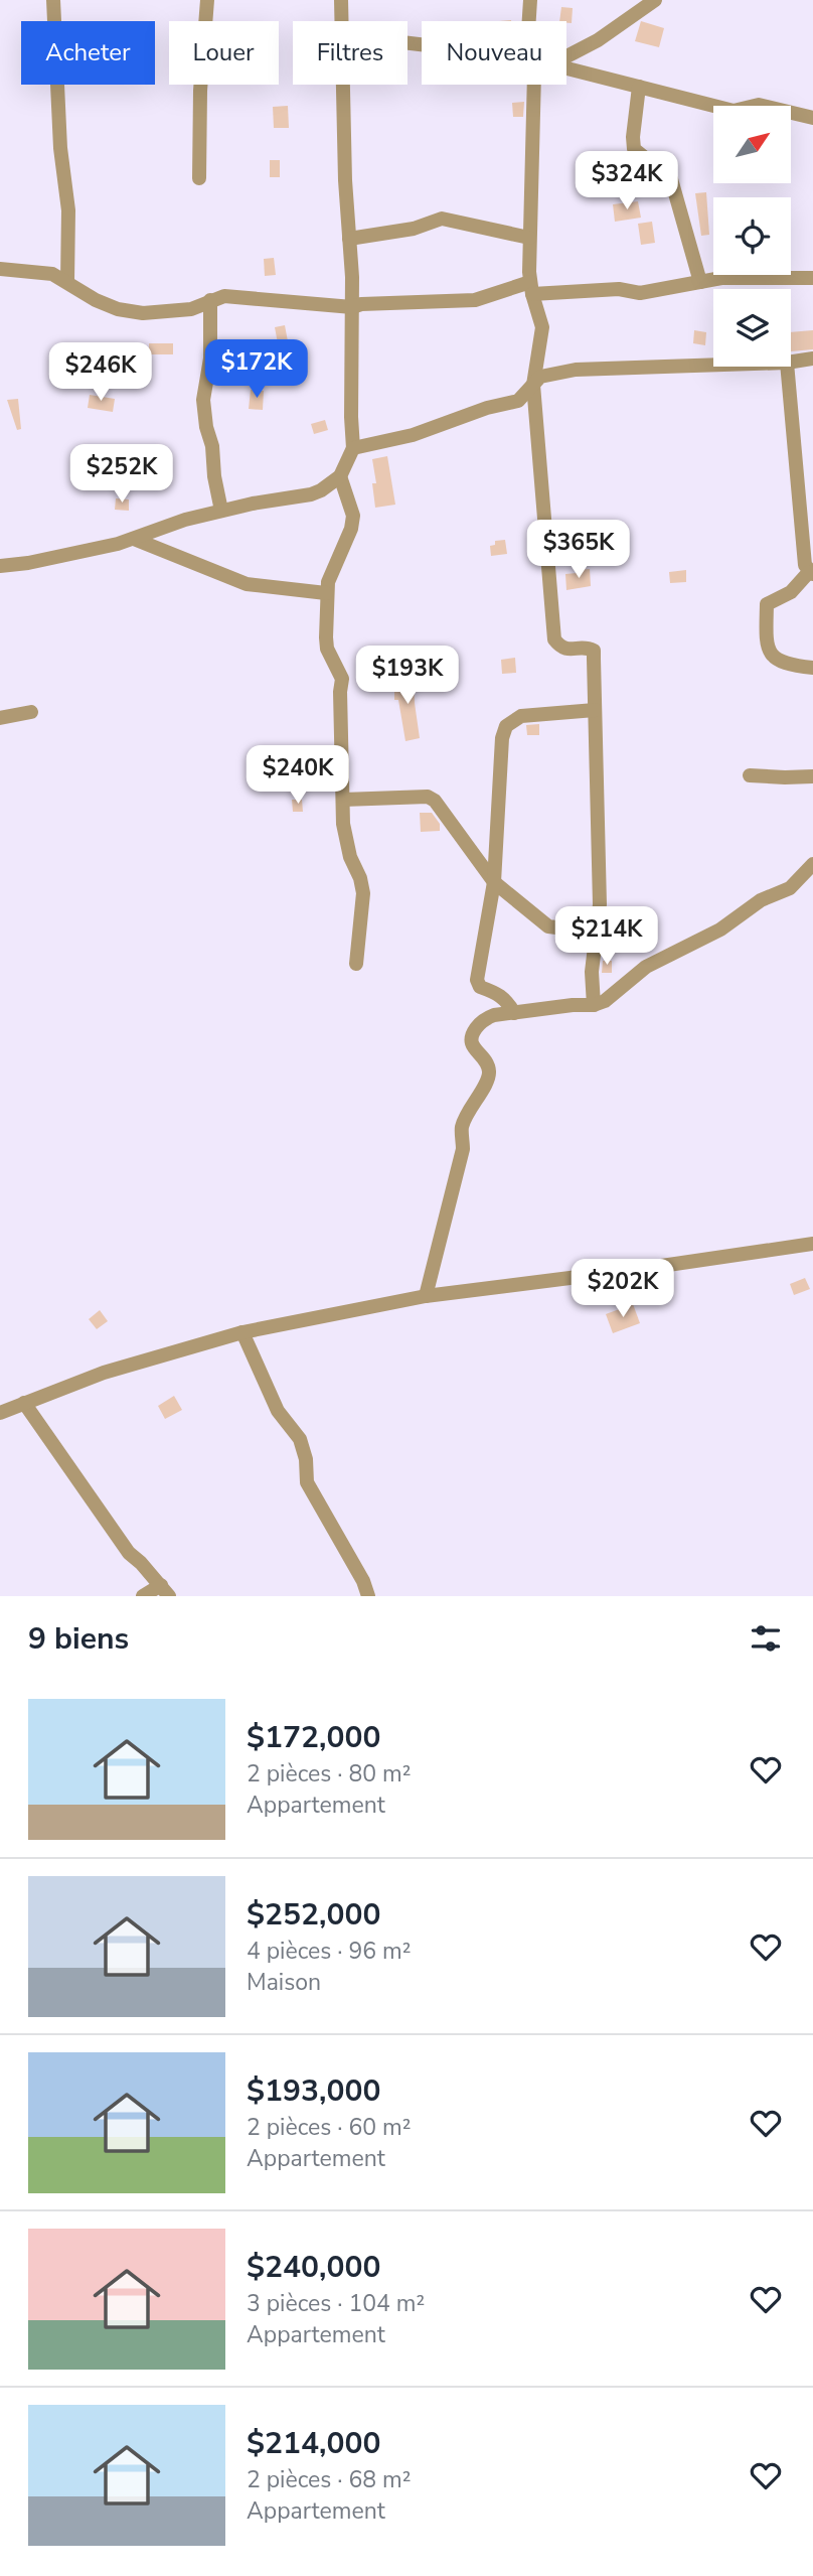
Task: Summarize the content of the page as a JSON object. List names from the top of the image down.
{
  "north": "top right",
  "page": {
    "chip": [
      "Acheter",
      "Louer",
      "Filtres",
      "Nouveau"
    ],
    "price": [
      "$324K",
      "$172K",
      "$246K",
      "$252K",
      "$365K",
      "$193K",
      "$240K",
      "$214K",
      "$202K"
    ],
    "heading": "9 biens",
    "list": [
      {
        "name": "$172,000",
        "note": "2 pièces · 80 m² · Appartement"
      },
      {
        "name": "$252,000",
        "note": "4 pièces · 96 m² · Maison"
      },
      {
        "name": "$193,000",
        "note": "2 pièces · 60 m² · Appartement"
      },
      {
        "name": "$240,000",
        "note": "3 pièces · 104 m² · Appartement"
      },
      {
        "name": "$214,000",
        "note": "2 pièces · 68 m² · Appartement"
      }
    ]
  }
}
